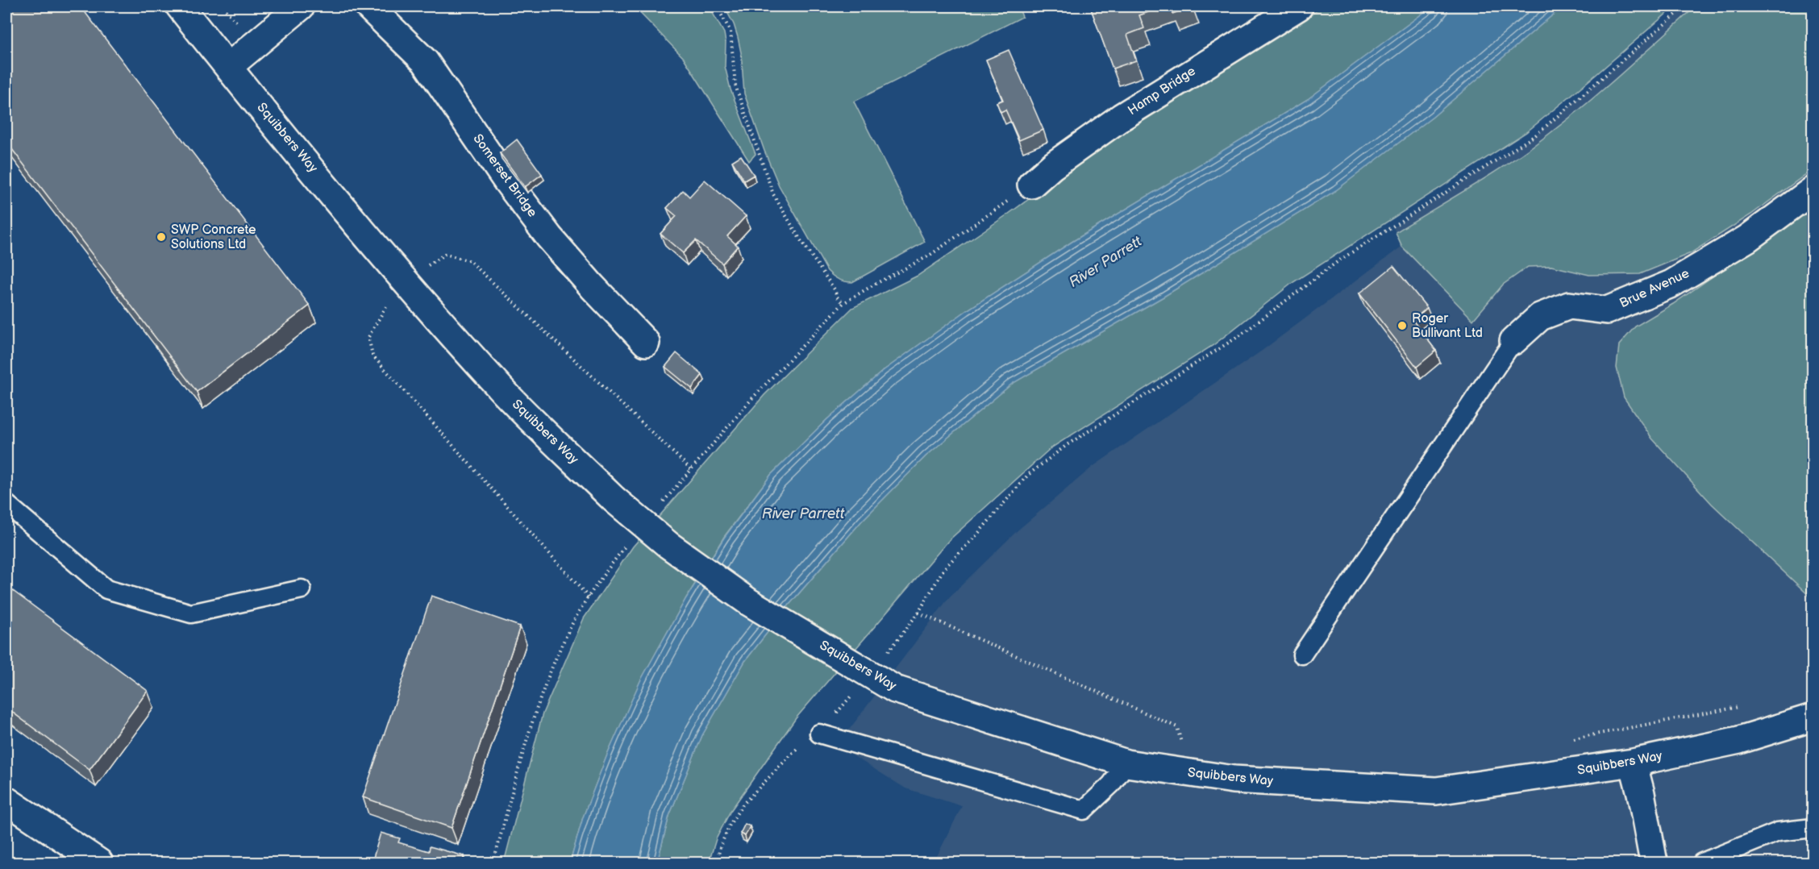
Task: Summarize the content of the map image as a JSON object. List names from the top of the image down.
{
  "streets": {
    "street": [
      "Hamp Bridge",
      "Squibbers Way",
      "Somerset Bridge",
      "Brue Avenue"
    ]
  },
  "water": ["River Parrett"],
  "places": ["SWP Concrete Solutions Ltd", "Roger Bullivant Ltd"]
}
